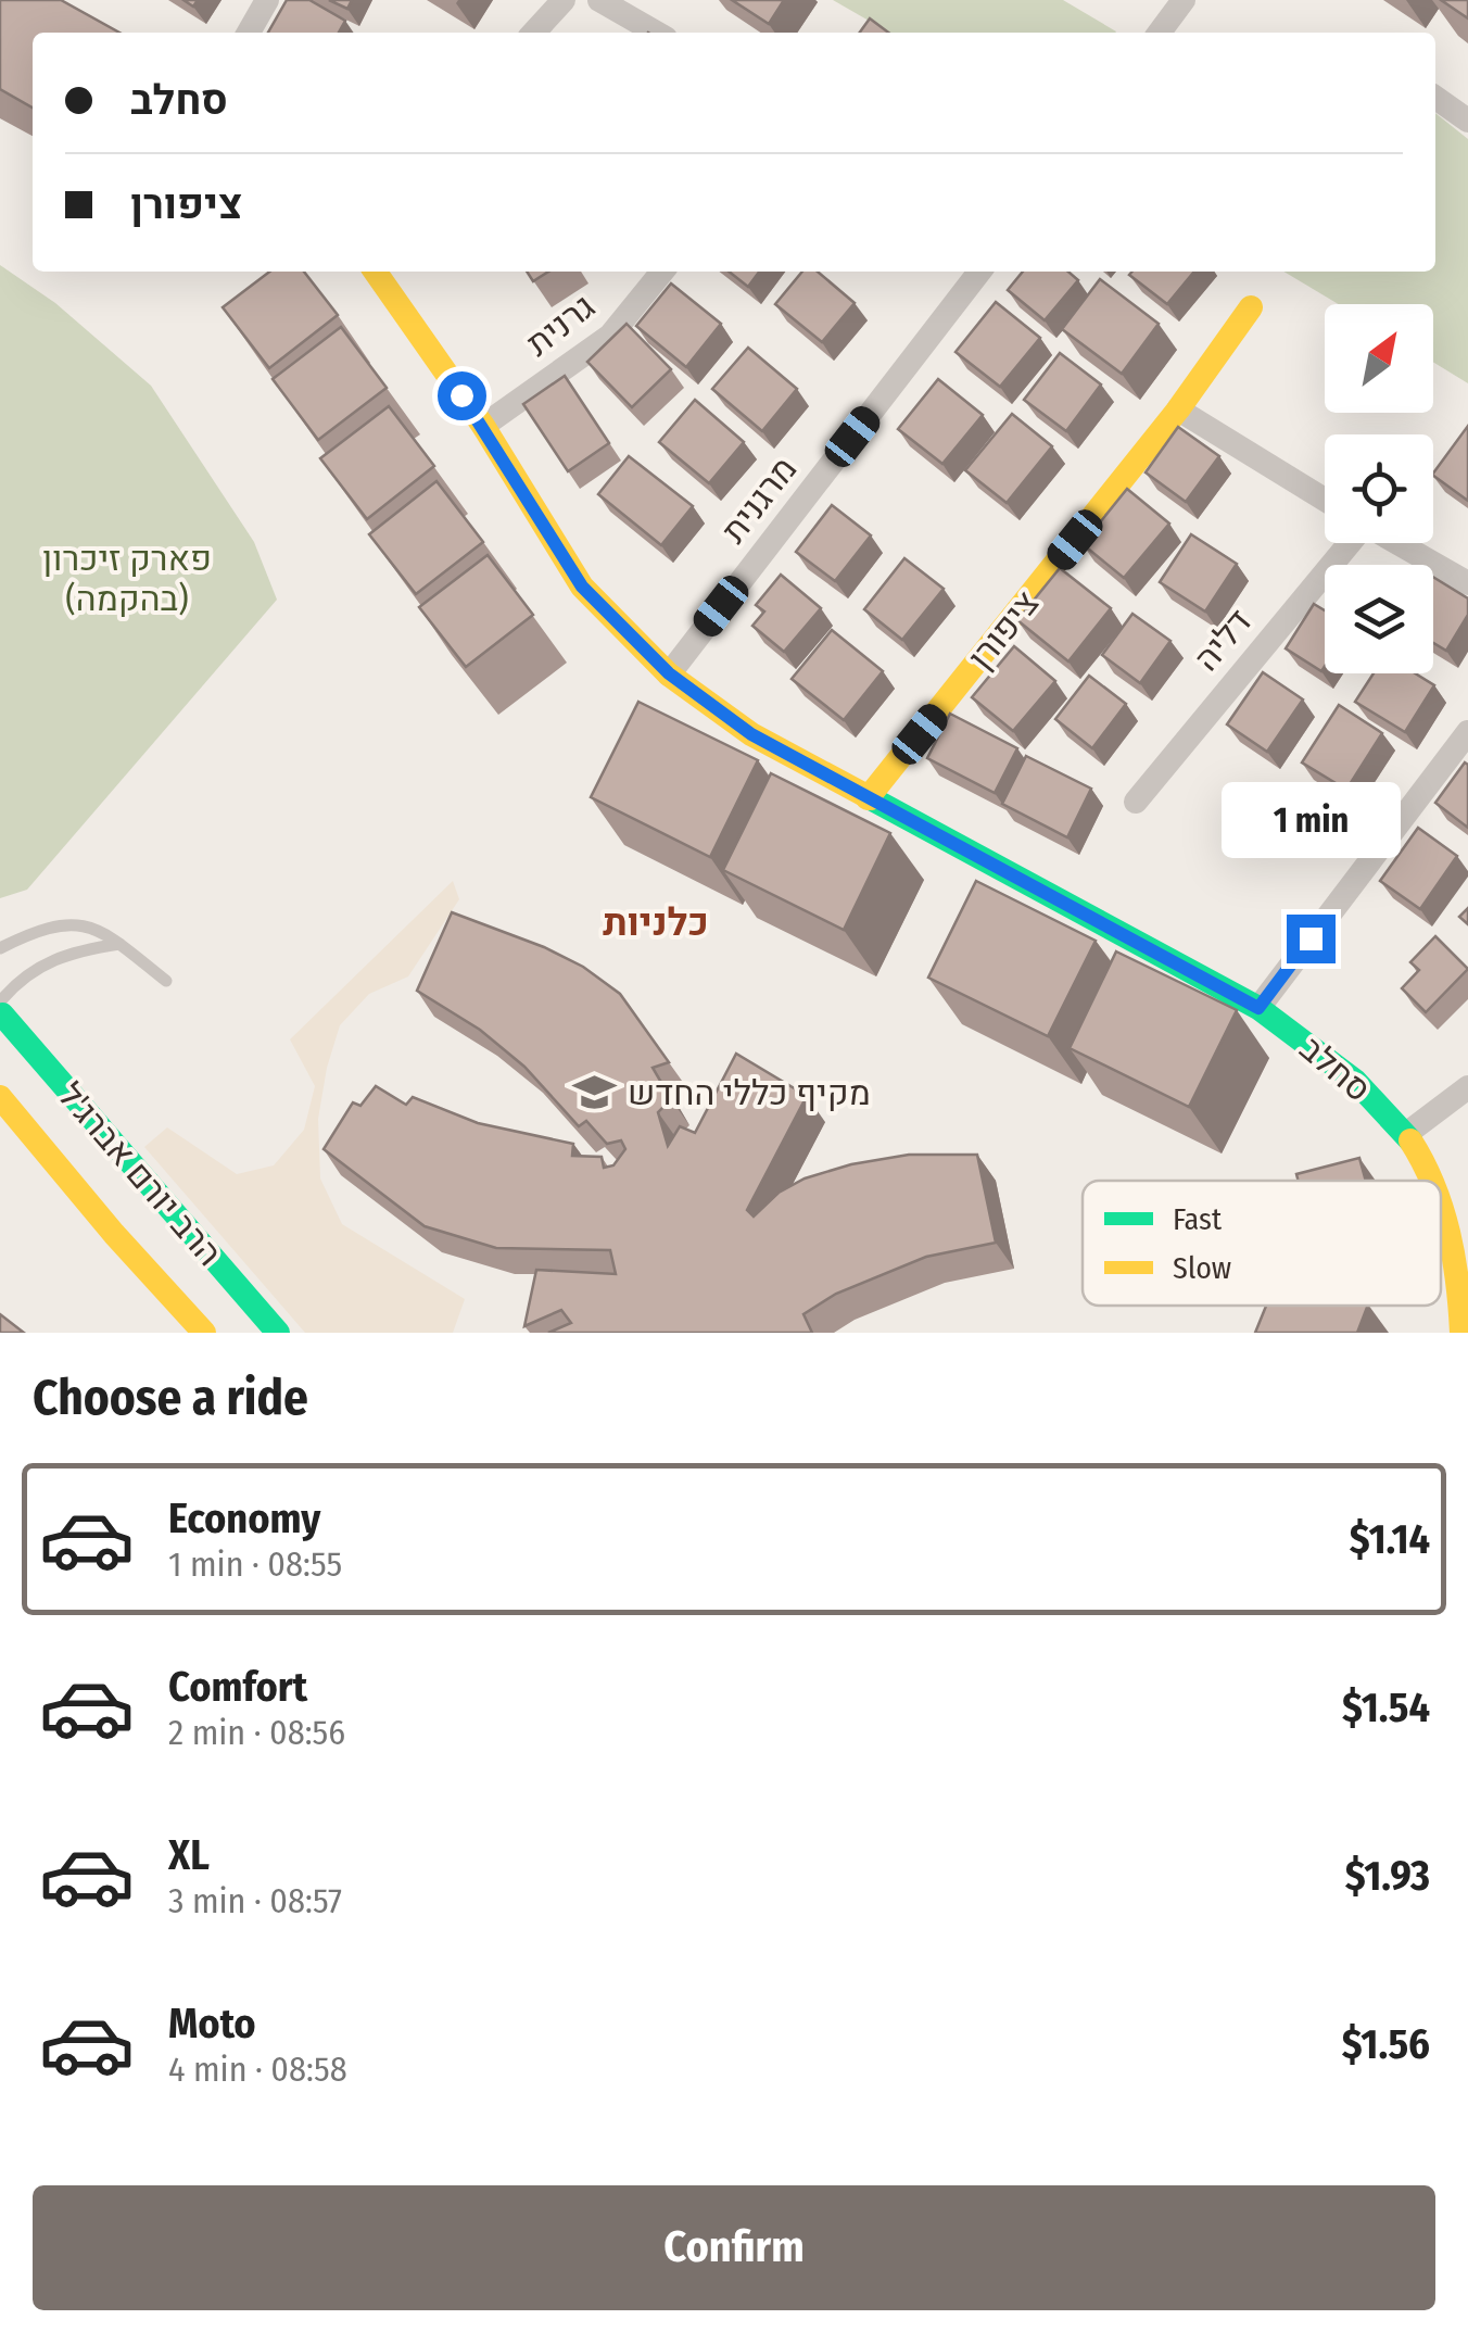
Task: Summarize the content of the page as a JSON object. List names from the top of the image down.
{
  "streets": {
    "street": [
      "גרנית",
      "מרגנית",
      "ציפורן",
      "דליה",
      "סחלב",
      "הרב יורם אברג'ל"
    ]
  },
  "crossings": [
    ["גרנית", "סחלב"],
    ["מרגנית", "סחלב"],
    ["ציפורן", "סחלב"]
  ],
  "districts": ["כלניות"],
  "parks": ["פארק זיכרון (בהקמה)"],
  "places": {
    "school or university": ["מקיף כללי החדש"]
  },
  "legend": ["Fast", "Slow"],
  "north": "top right",
  "page": {
    "banner": ["סחלב", "ציפורן"],
    "bubble": "1 min",
    "heading": "Choose a ride",
    "list": [
      {
        "name": "Economy",
        "note": "1 min · 08:55",
        "value": "$1.14"
      },
      {
        "name": "Comfort",
        "note": "2 min · 08:56",
        "value": "$1.54"
      },
      {
        "name": "XL",
        "note": "3 min · 08:57",
        "value": "$1.93"
      },
      {
        "name": "Moto",
        "note": "4 min · 08:58",
        "value": "$1.56"
      }
    ],
    "buttons": "Confirm"
  }
}
